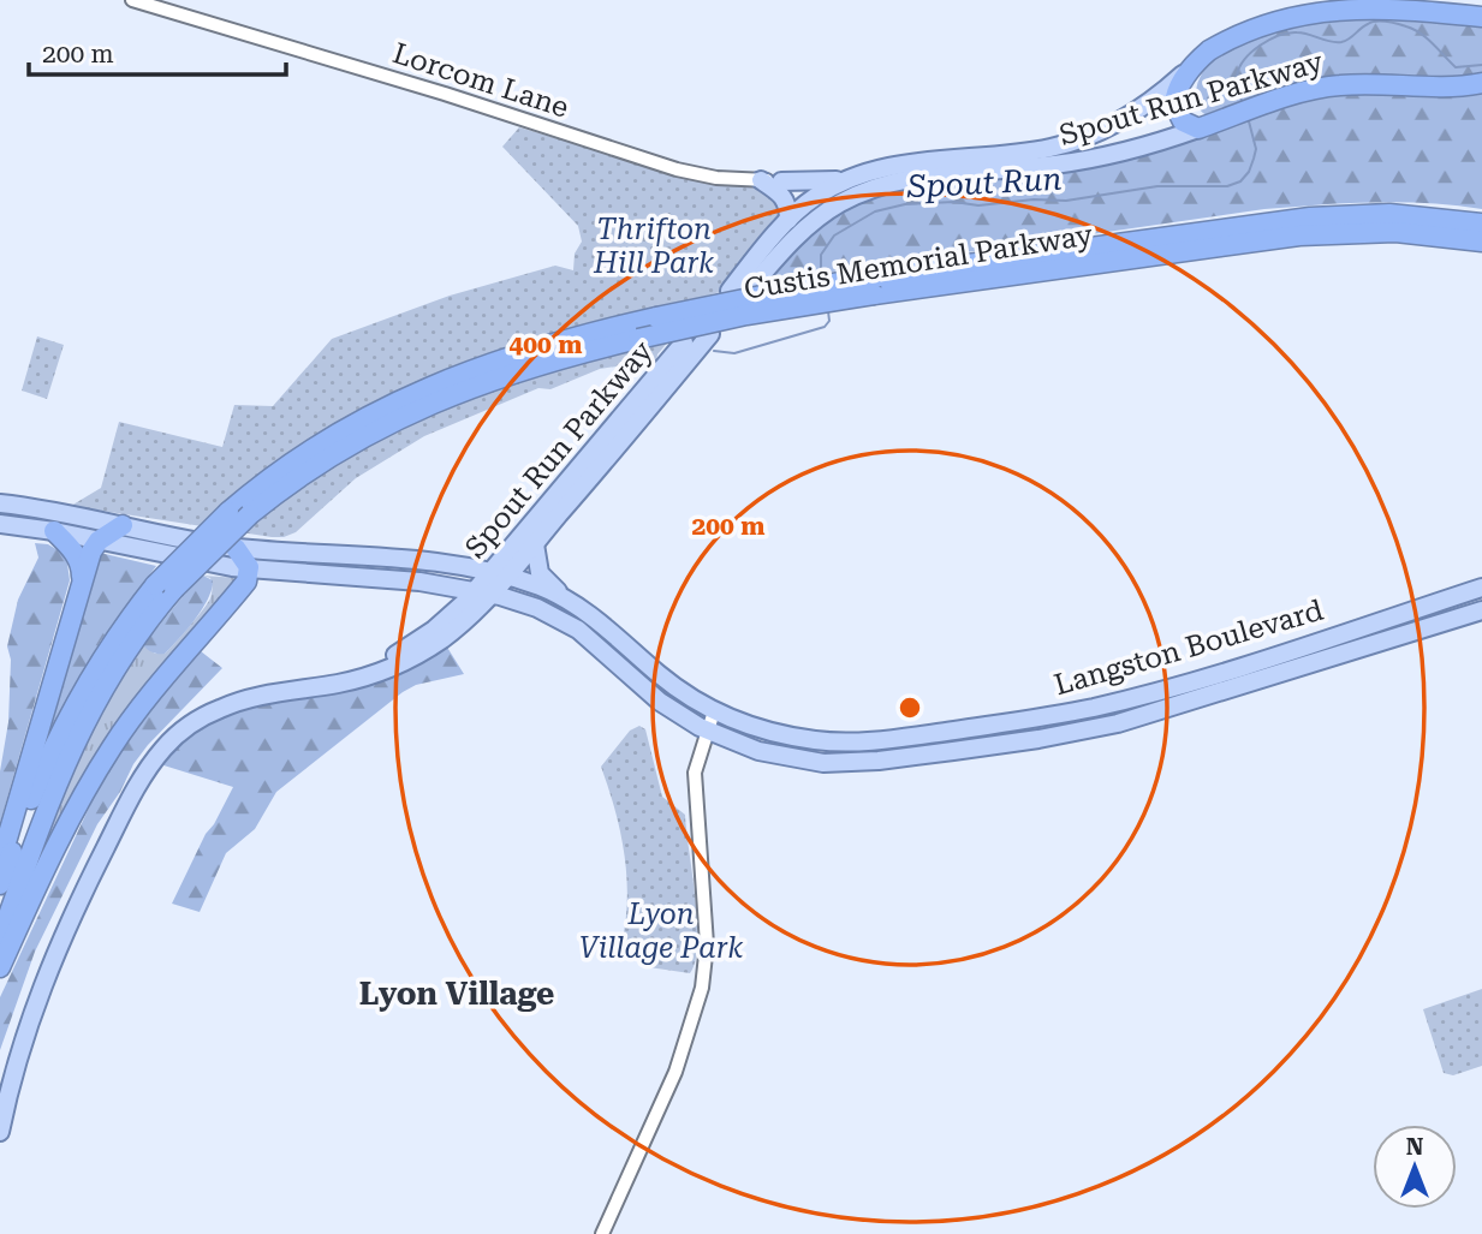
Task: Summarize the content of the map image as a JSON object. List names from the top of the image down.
{
  "streets": {
    "highway": ["Spout Run Parkway", "Custis Memorial Parkway"],
    "main road": ["Langston Boulevard"],
    "street": ["Lorcom Lane"]
  },
  "crossings": [
    ["Lorcom Lane", "Spout Run Parkway"],
    ["Spout Run Parkway", "Langston Boulevard"]
  ],
  "districts": ["Lyon Village"],
  "water": ["Spout Run"],
  "parks": ["Thrifton Hill Park", "Lyon Village Park"],
  "scale_bar": "200 m",
  "north": "top",
  "rings": ["400 m", "200 m"]
}
